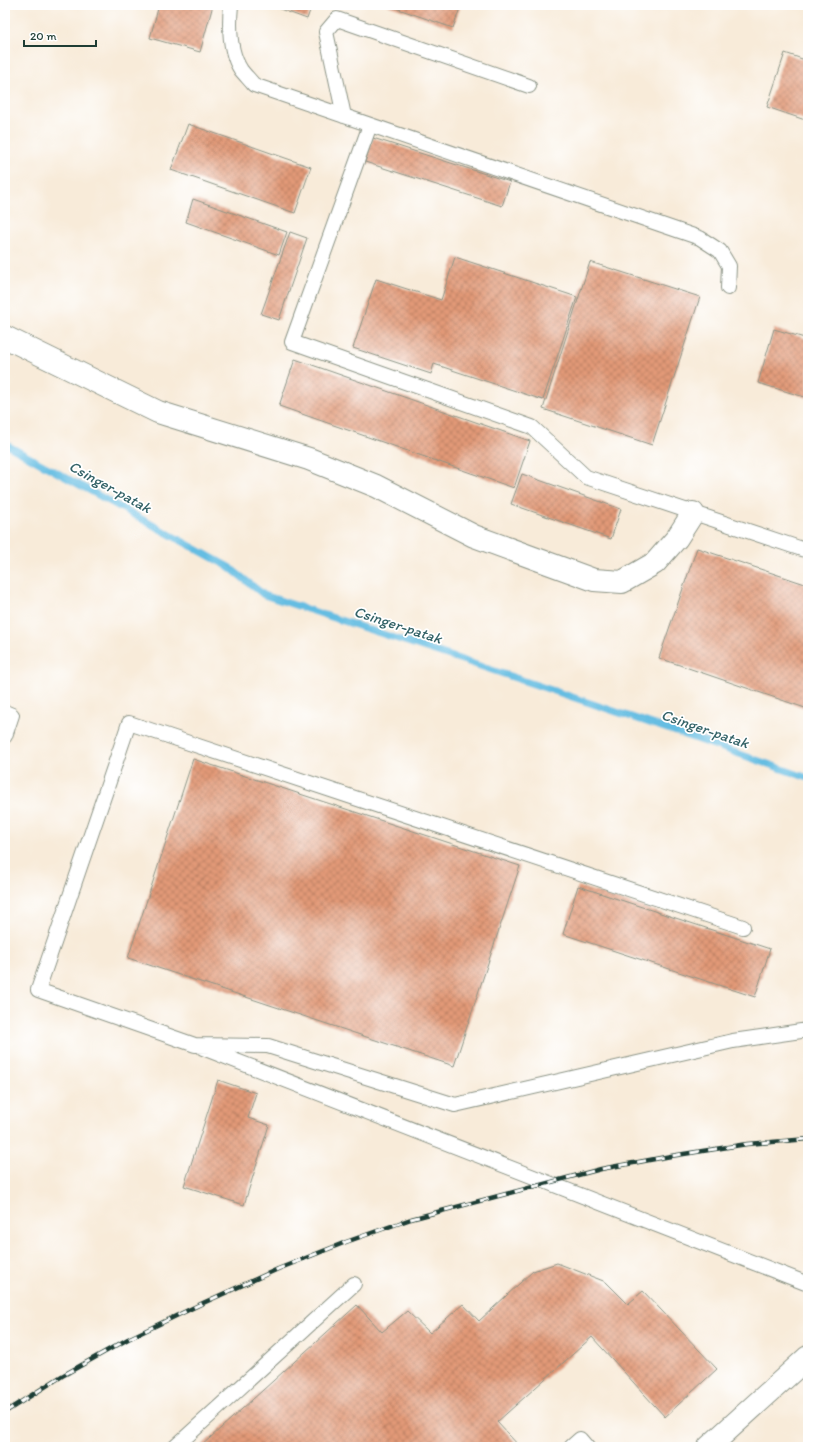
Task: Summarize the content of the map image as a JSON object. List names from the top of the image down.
{
  "water": ["Csinger-patak"],
  "scale_bar": "20 m"
}
